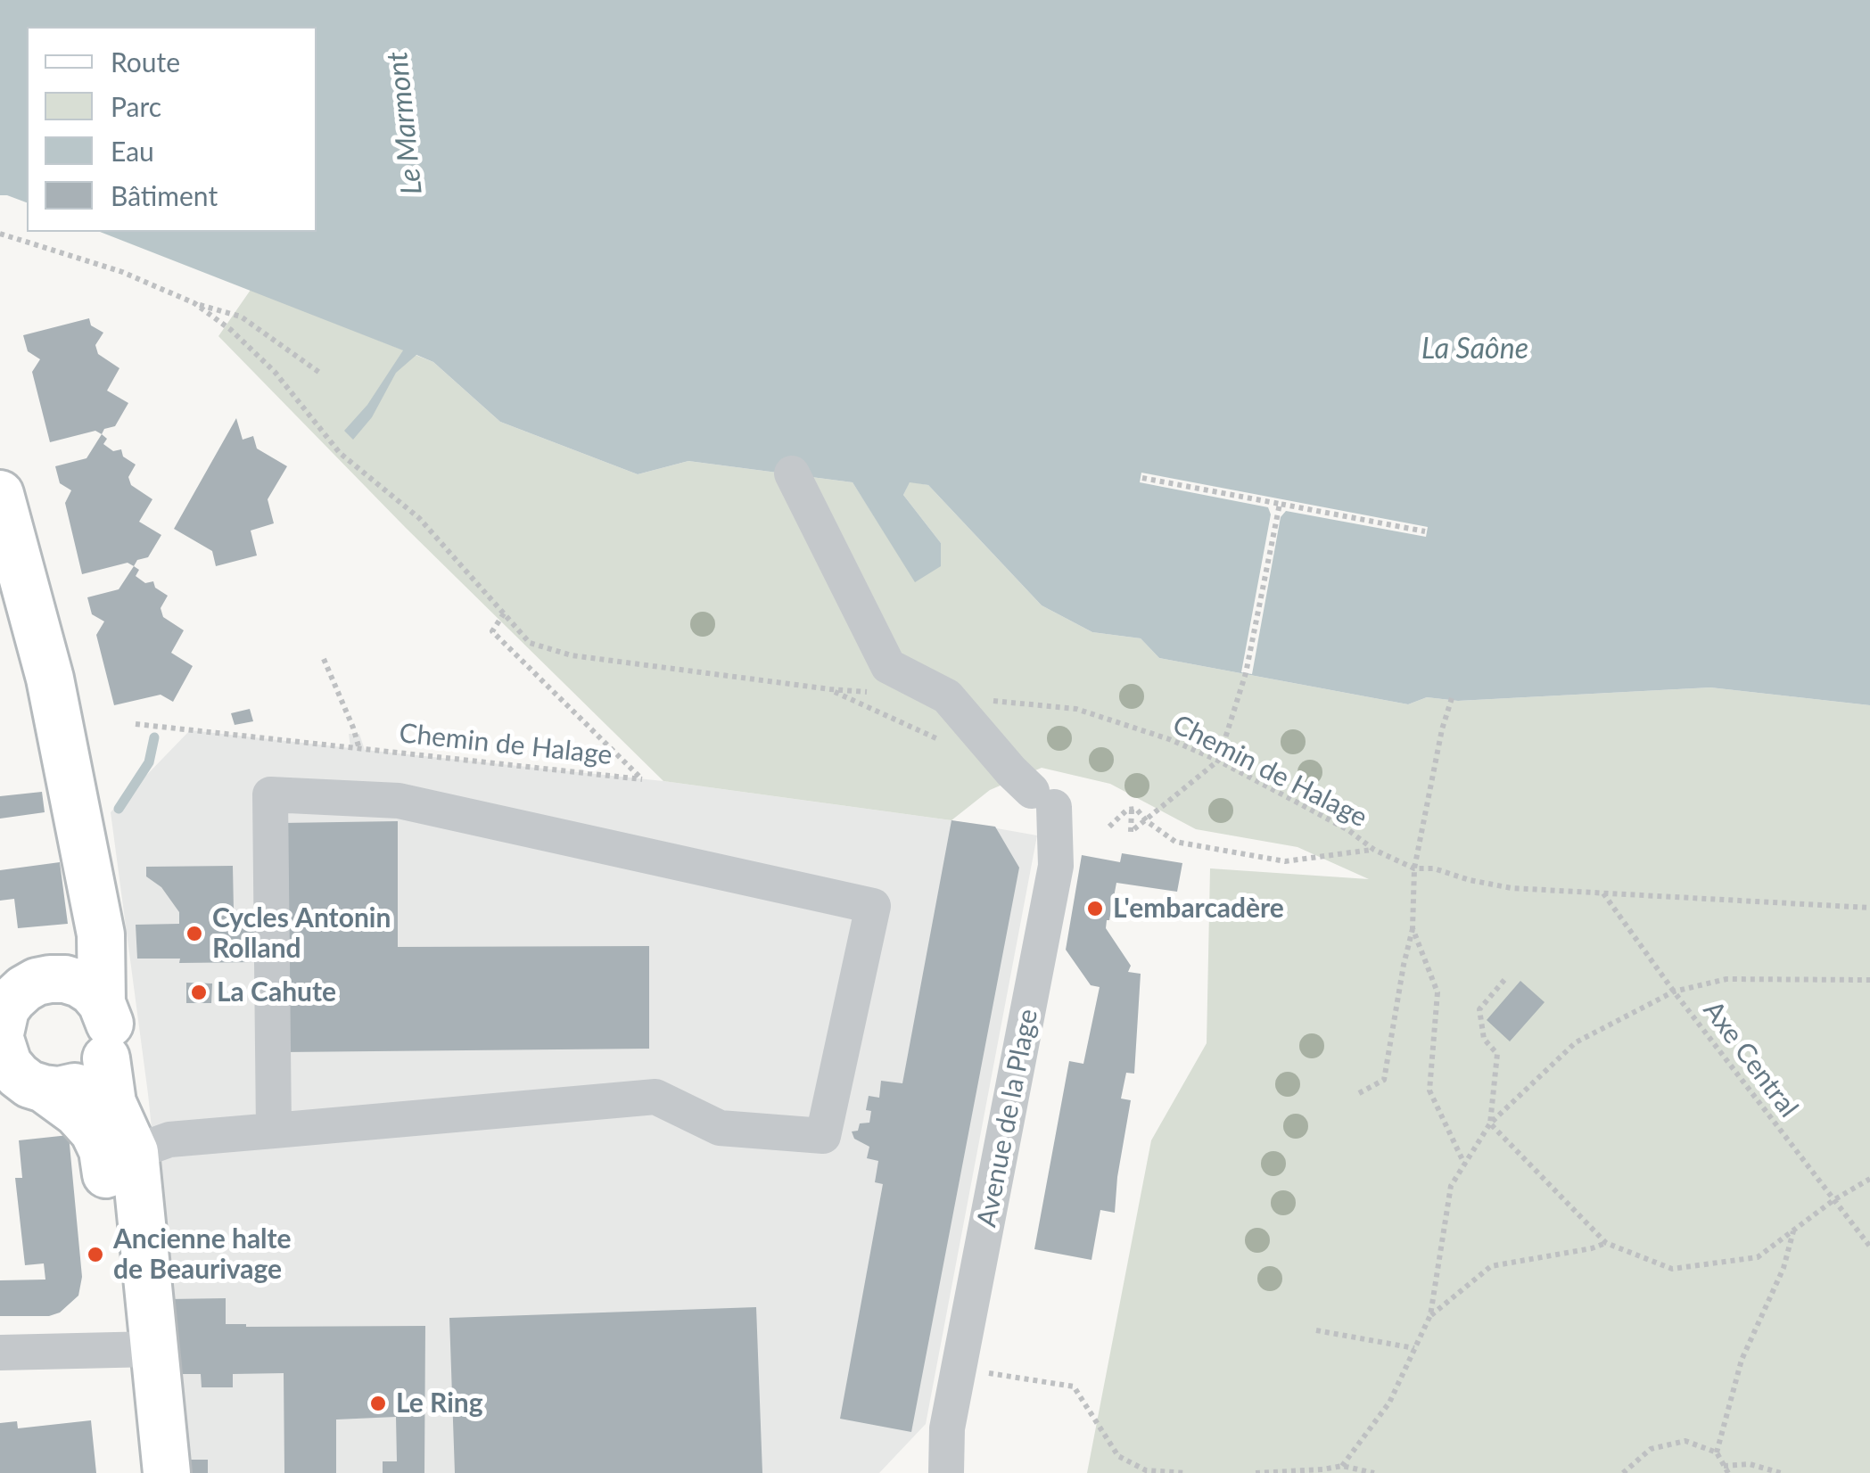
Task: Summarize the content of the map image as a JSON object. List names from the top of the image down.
{
  "streets": {
    "street": ["Avenue de la Plage"],
    "path": ["Chemin de Halage", "Axe Central"]
  },
  "crossings": [
    ["Chemin de Halage", "Axe Central"],
    ["Chemin de Halage", "Avenue de la Plage"]
  ],
  "water": ["Le Marmont", "La Saône"],
  "places": [
    "L'embarcadère",
    "Cycles Antonin Rolland",
    "La Cahute",
    "Ancienne halte de Beaurivage",
    "Le Ring"
  ],
  "legend": [
    "Route",
    "Parc",
    "Eau",
    "Bâtiment"
  ]
}
